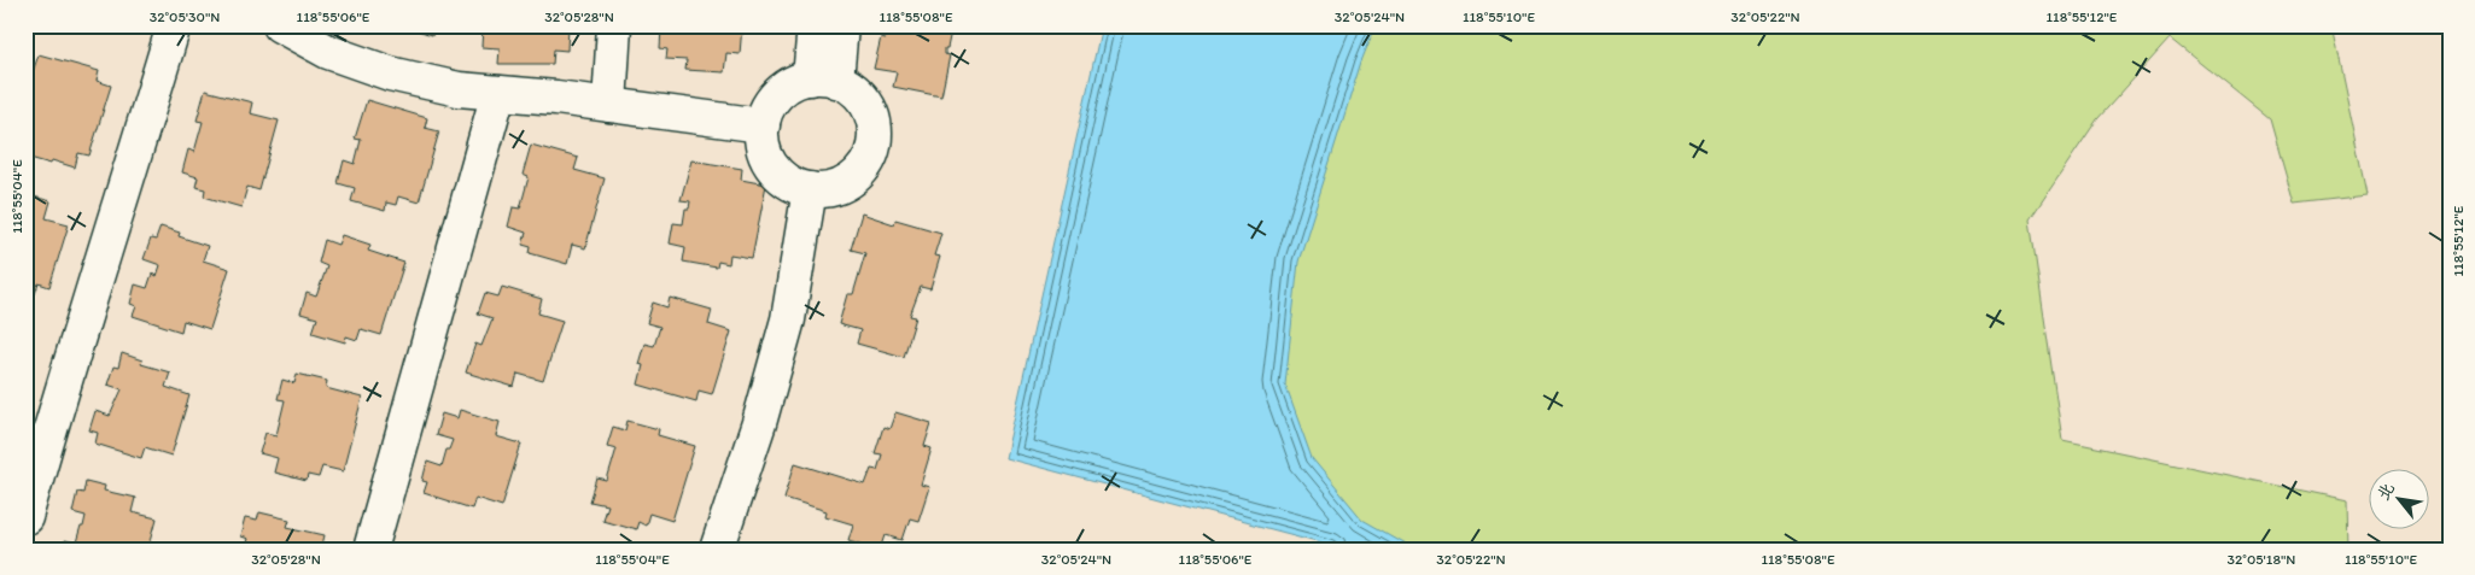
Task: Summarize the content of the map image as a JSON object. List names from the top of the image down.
{
  "north": "top left",
  "coordinates": [
    "32°05'30\"N",
    "118°55'06\"E",
    "32°05'28\"N",
    "118°55'08\"E",
    "32°05'24\"N",
    "118°55'10\"E",
    "32°05'22\"N",
    "118°55'12\"E",
    "118°55'04\"E",
    "32°05'18\"N"
  ]
}
